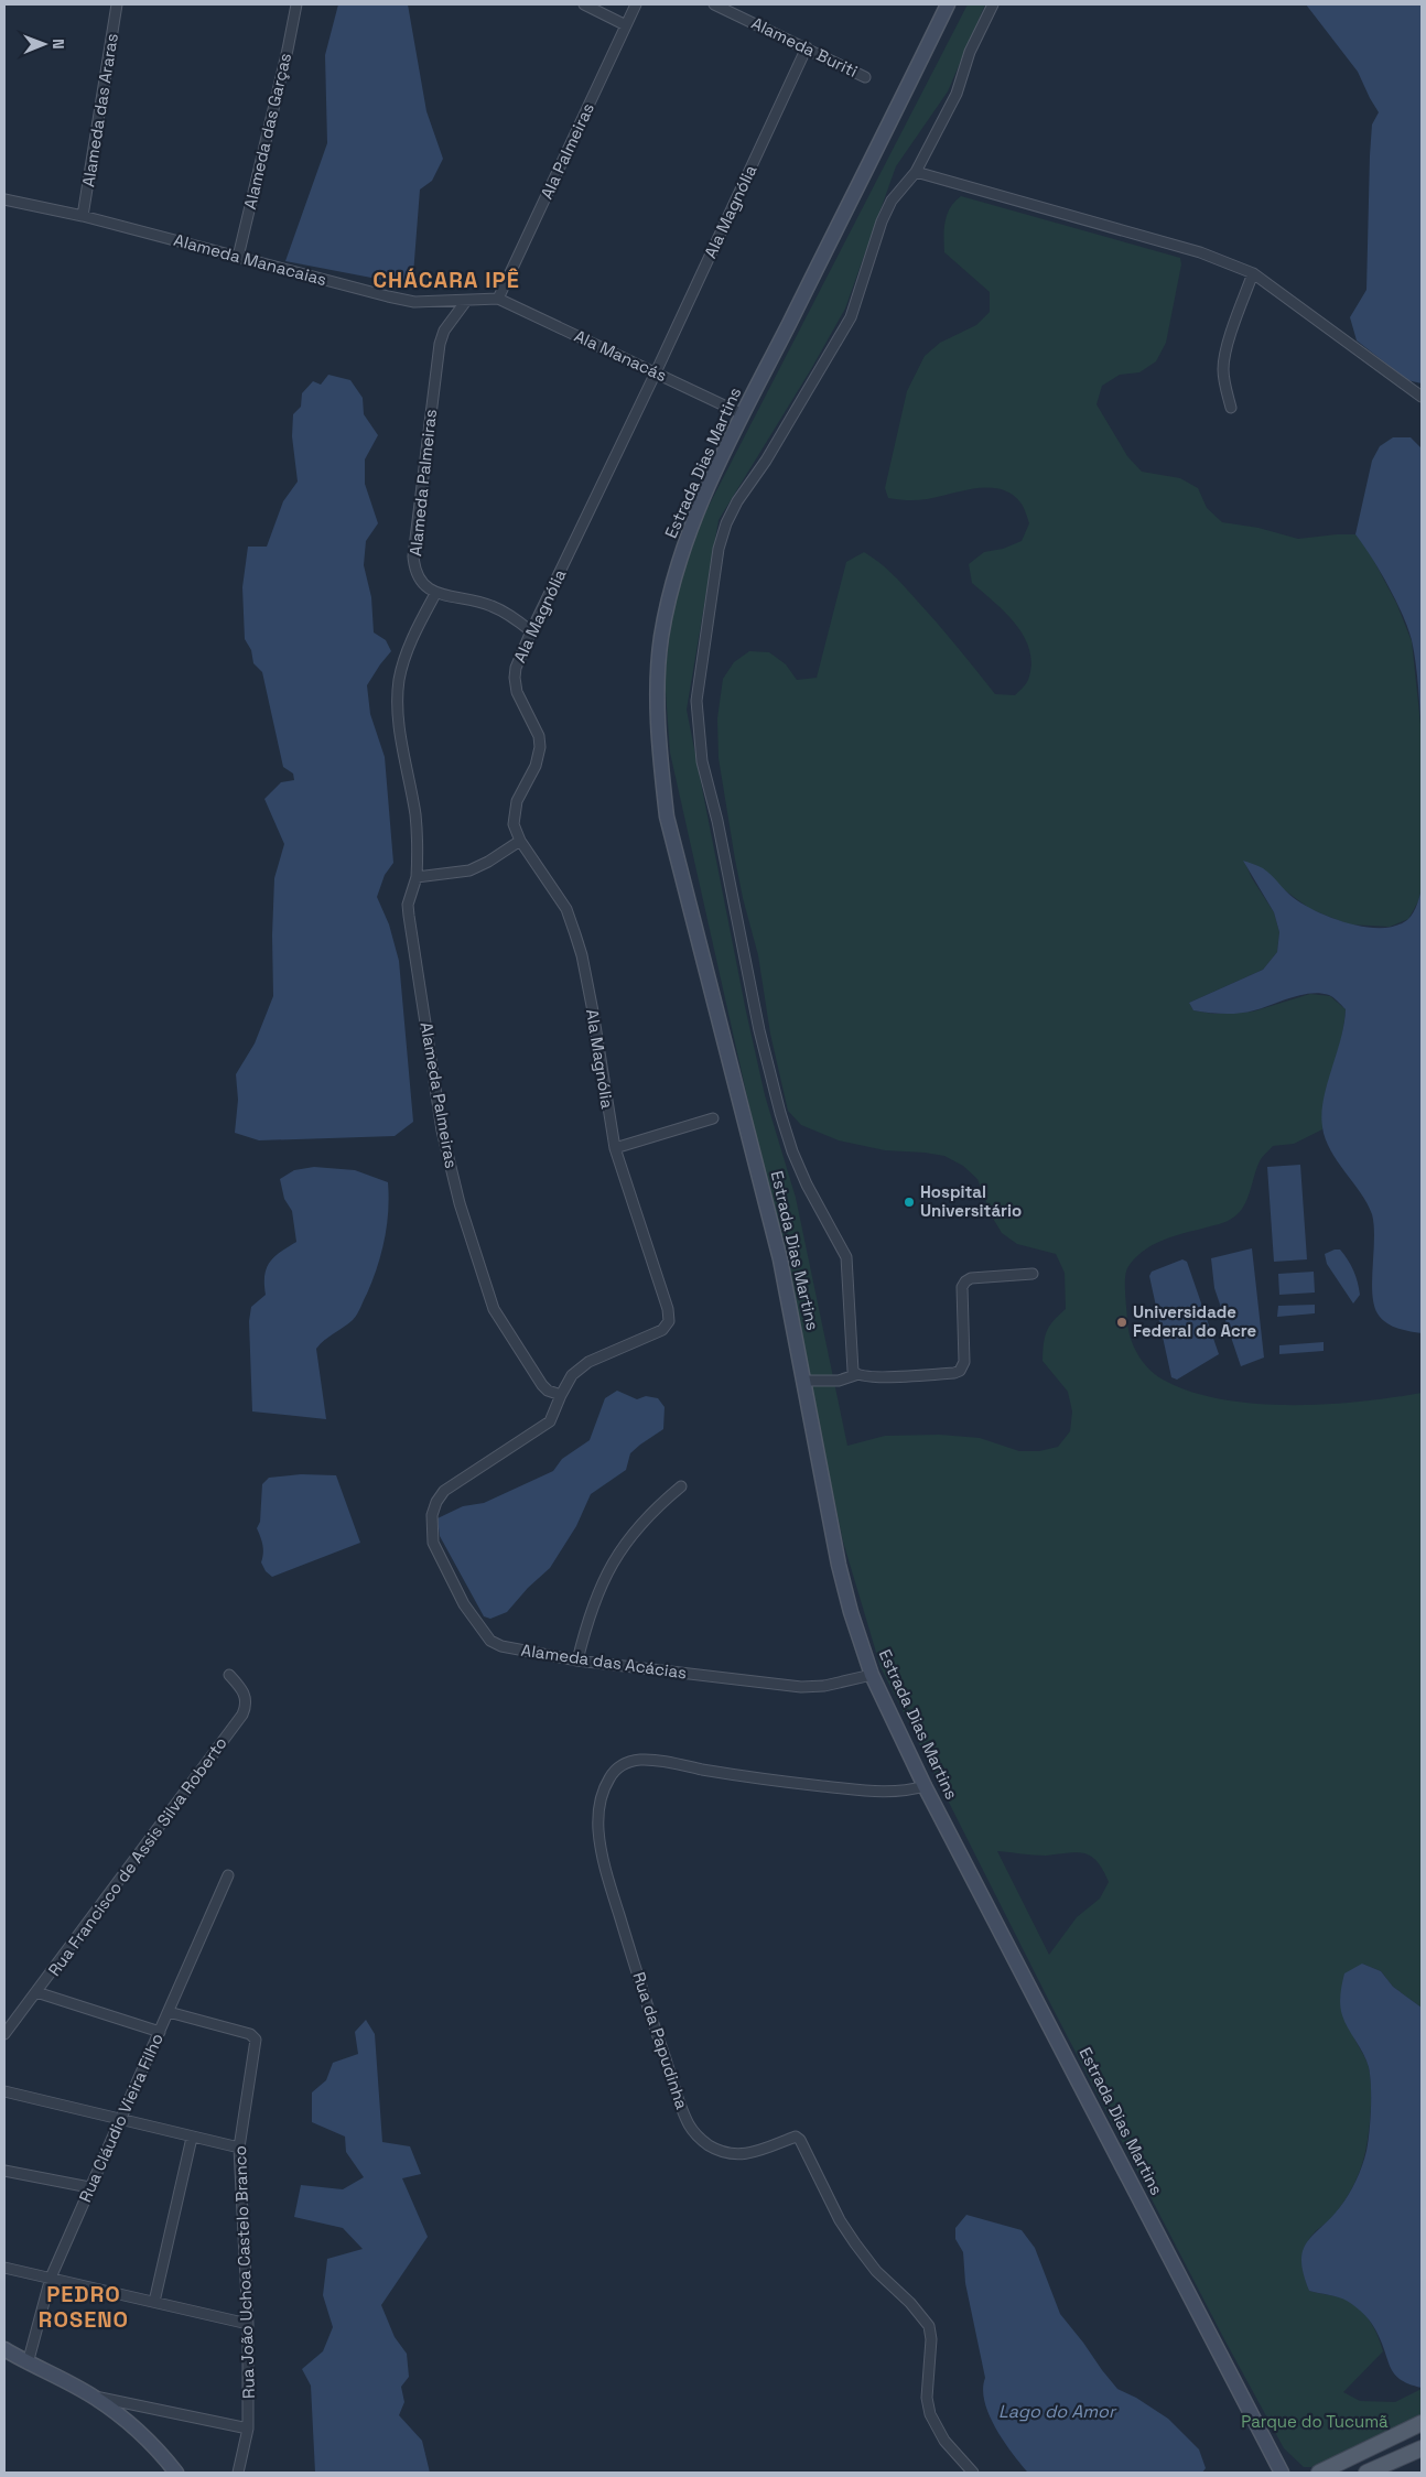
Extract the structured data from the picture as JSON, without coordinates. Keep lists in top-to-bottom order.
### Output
{
  "streets": {
    "street": [
      "Alameda Buriti",
      "Alameda das Araras",
      "Alameda das Garças",
      "Ala Palmeiras",
      "Ala Magnólia",
      "Alameda Manacaias",
      "Ala Manacás",
      "Estrada Dias Martins",
      "Alameda Palmeiras",
      "Alameda das Acácias",
      "Rua Francisco de Assis Silva Roberto",
      "Rua da Papudinha",
      "Rua Cláudio Vieira Filho",
      "Rua João Uchoa Castelo Branco"
    ]
  },
  "crossings": [
    ["Alameda Buriti", "Ala Magnólia"],
    ["Alameda das Araras", "Alameda Manacaias"],
    ["Alameda das Garças", "Alameda Manacaias"],
    ["Ala Palmeiras", "Alameda Manacaias"],
    ["Ala Palmeiras", "Ala Manacás"],
    ["Ala Magnólia", "Ala Manacás"],
    ["Ala Magnólia", "Alameda das Acácias"],
    ["Alameda Manacaias", "Ala Manacás"],
    ["Alameda Manacaias", "Alameda Palmeiras"],
    ["Ala Manacás", "Estrada Dias Martins"],
    ["Estrada Dias Martins", "Alameda das Acácias"],
    ["Estrada Dias Martins", "Rua da Papudinha"],
    ["Alameda Palmeiras", "Alameda das Acácias"],
    ["Rua Cláudio Vieira Filho", "Rua João Uchoa Castelo Branco"]
  ],
  "districts": ["CHÁCARA IPÊ", "PEDRO ROSENO"],
  "water": ["Lago do Amor"],
  "parks": ["Parque do Tucumã"],
  "places": ["Hospital Universitário", "Universidade Federal do Acre"],
  "north": "right"
}
